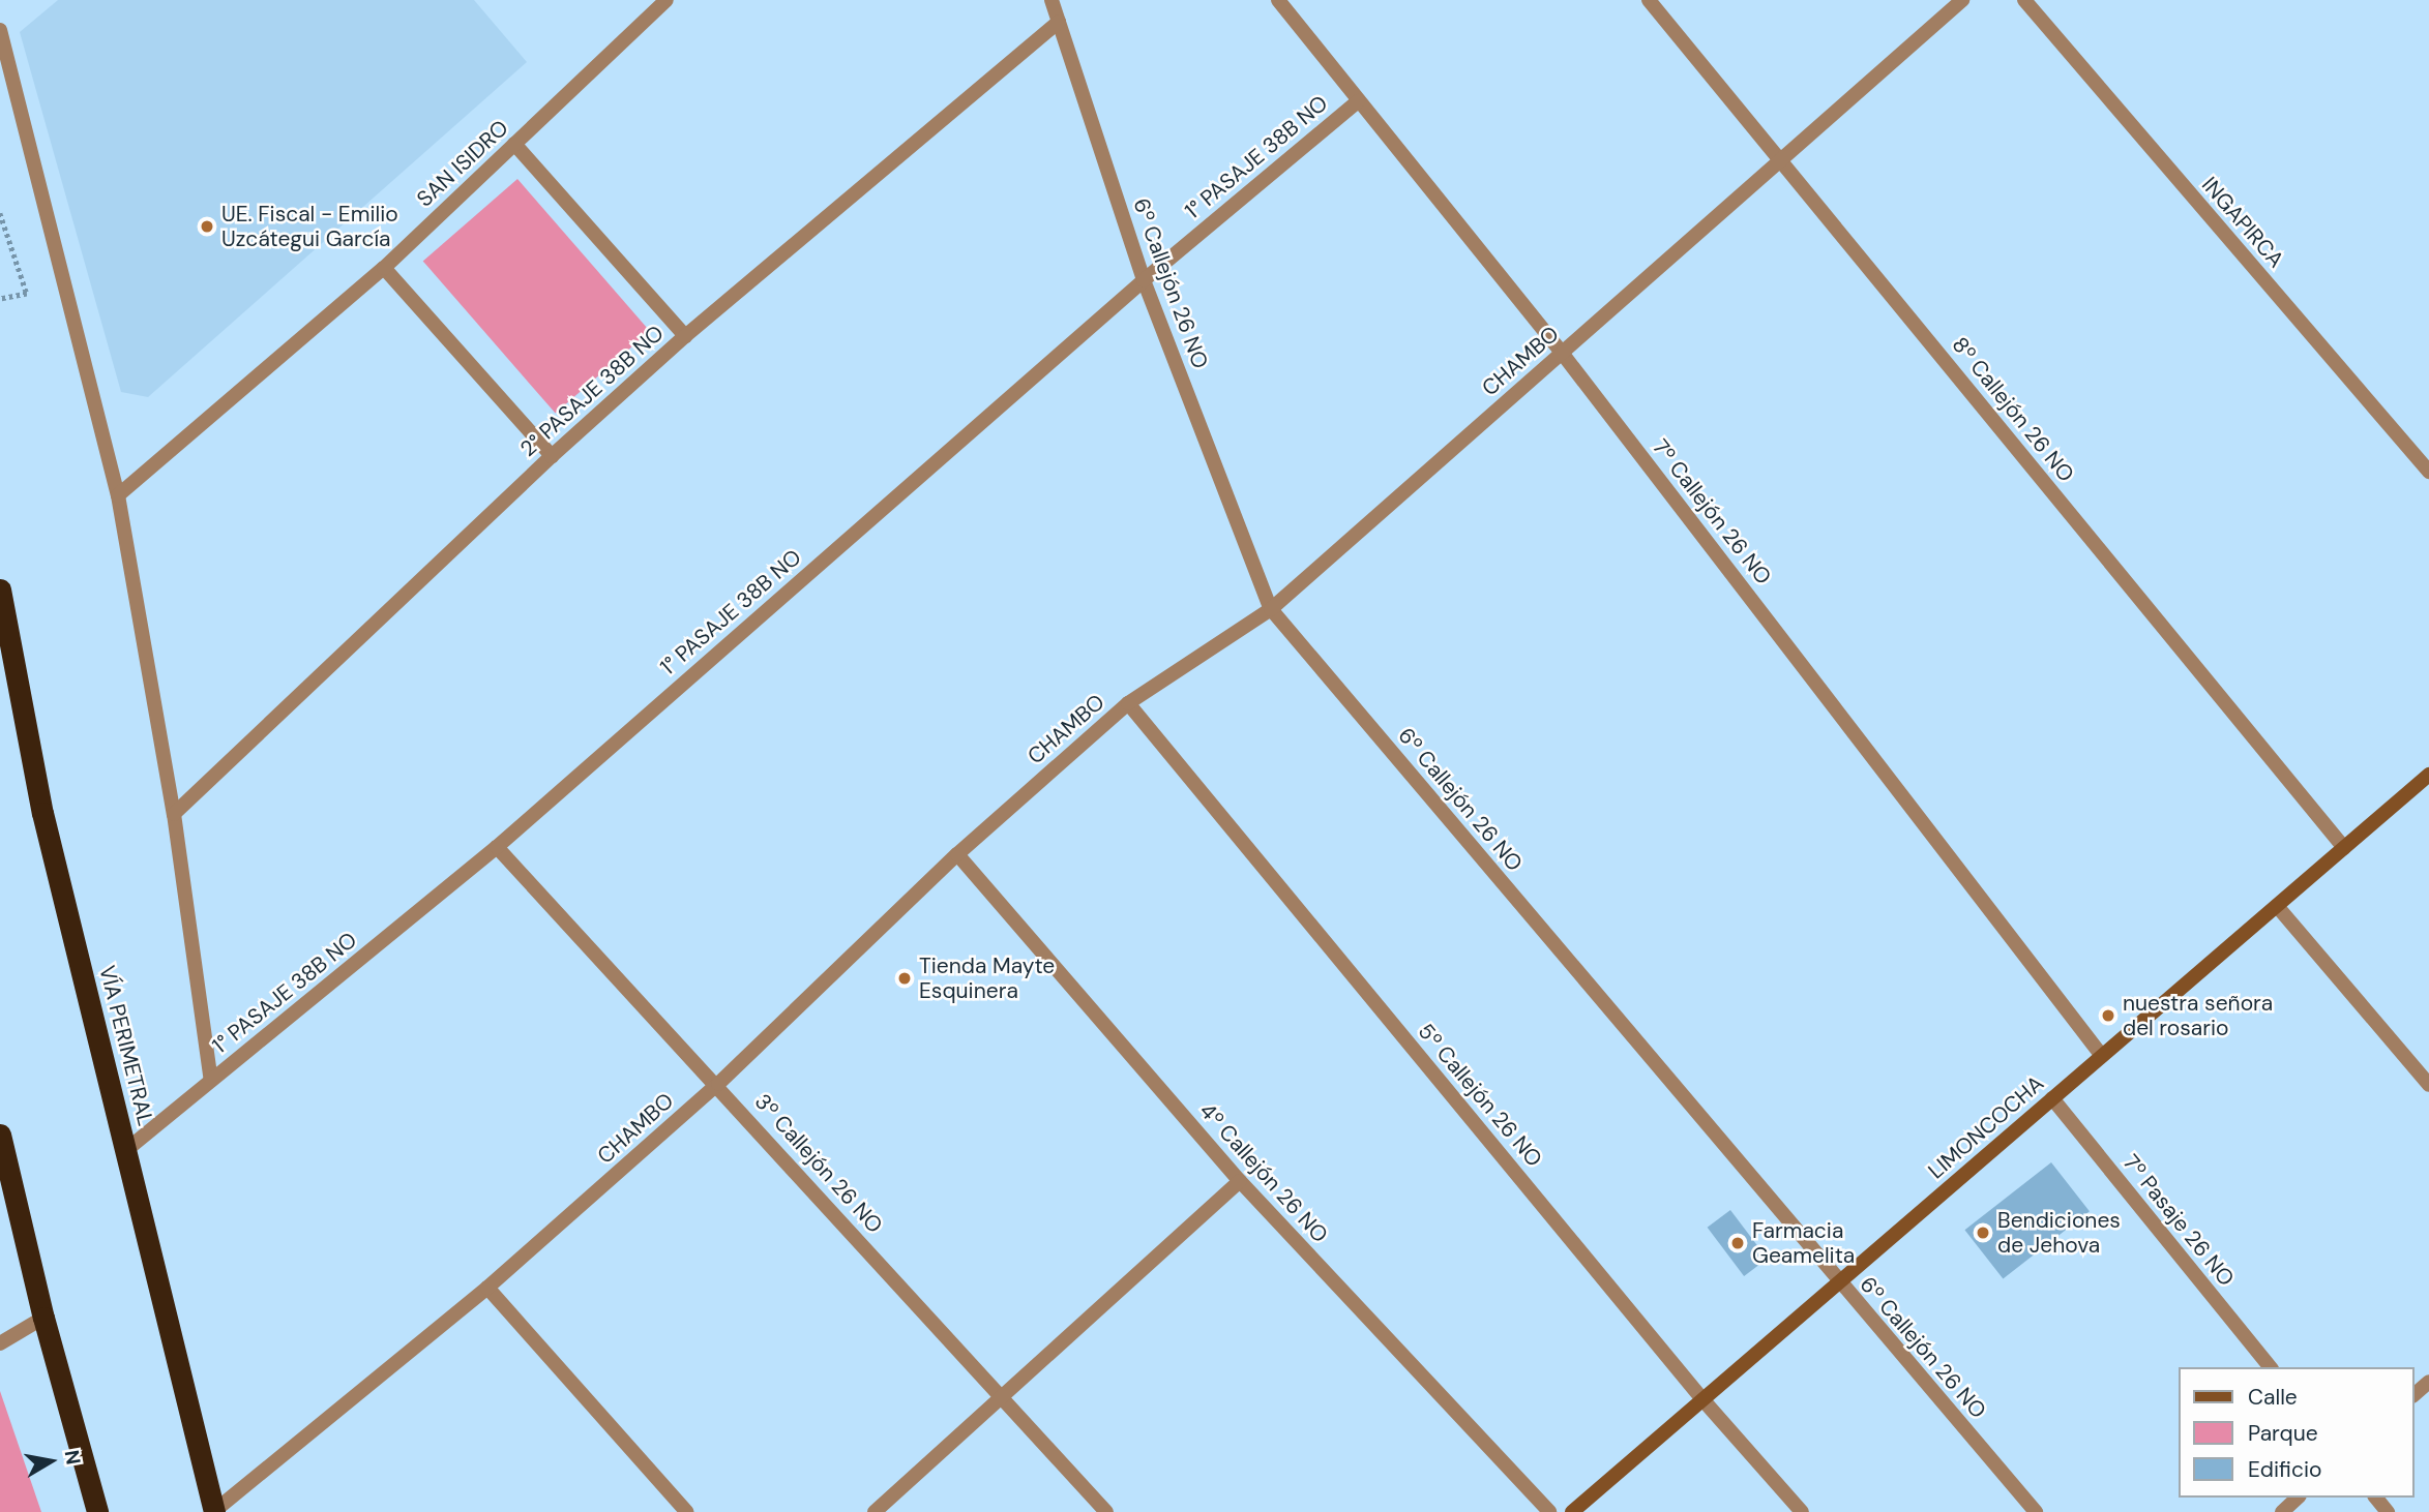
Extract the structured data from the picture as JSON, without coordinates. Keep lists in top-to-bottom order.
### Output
{
  "streets": {
    "highway": ["VÍA PERIMETRAL"],
    "street": [
      "1° PASAJE 38B NO",
      "SAN ISIDRO",
      "INGAPIRCA",
      "6º Callejón 26 NO",
      "CHAMBO",
      "2° PASAJE 38B NO",
      "8º Callejón 26 NO",
      "7º Callejón 26 NO",
      "5º Callejón 26 NO",
      "LIMONCOCHA",
      "3º Callejón 26 NO",
      "4º Callejón 26 NO",
      "7º Pasaje 26 NO"
    ]
  },
  "crossings": [
    ["1° PASAJE 38B NO", "6º Callejón 26 NO"],
    ["1° PASAJE 38B NO", "7º Callejón 26 NO"],
    ["1° PASAJE 38B NO", "VÍA PERIMETRAL"],
    ["1° PASAJE 38B NO", "3º Callejón 26 NO"],
    ["6º Callejón 26 NO", "CHAMBO"],
    ["6º Callejón 26 NO", "2° PASAJE 38B NO"],
    ["6º Callejón 26 NO", "LIMONCOCHA"],
    ["CHAMBO", "8º Callejón 26 NO"],
    ["CHAMBO", "7º Callejón 26 NO"],
    ["CHAMBO", "VÍA PERIMETRAL"],
    ["CHAMBO", "5º Callejón 26 NO"],
    ["CHAMBO", "3º Callejón 26 NO"],
    ["CHAMBO", "4º Callejón 26 NO"],
    ["8º Callejón 26 NO", "LIMONCOCHA"],
    ["7º Callejón 26 NO", "LIMONCOCHA"],
    ["5º Callejón 26 NO", "LIMONCOCHA"],
    ["LIMONCOCHA", "7º Pasaje 26 NO"]
  ],
  "places": [
    "UE. Fiscal - Emilio Uzcátegui García",
    "Tienda Mayte Esquinera",
    "nuestra señora del rosario",
    "Bendiciones de Jehova",
    "Farmacia Geamelita"
  ],
  "legend": ["Calle", "Parque", "Edificio"],
  "north": "right"
}
